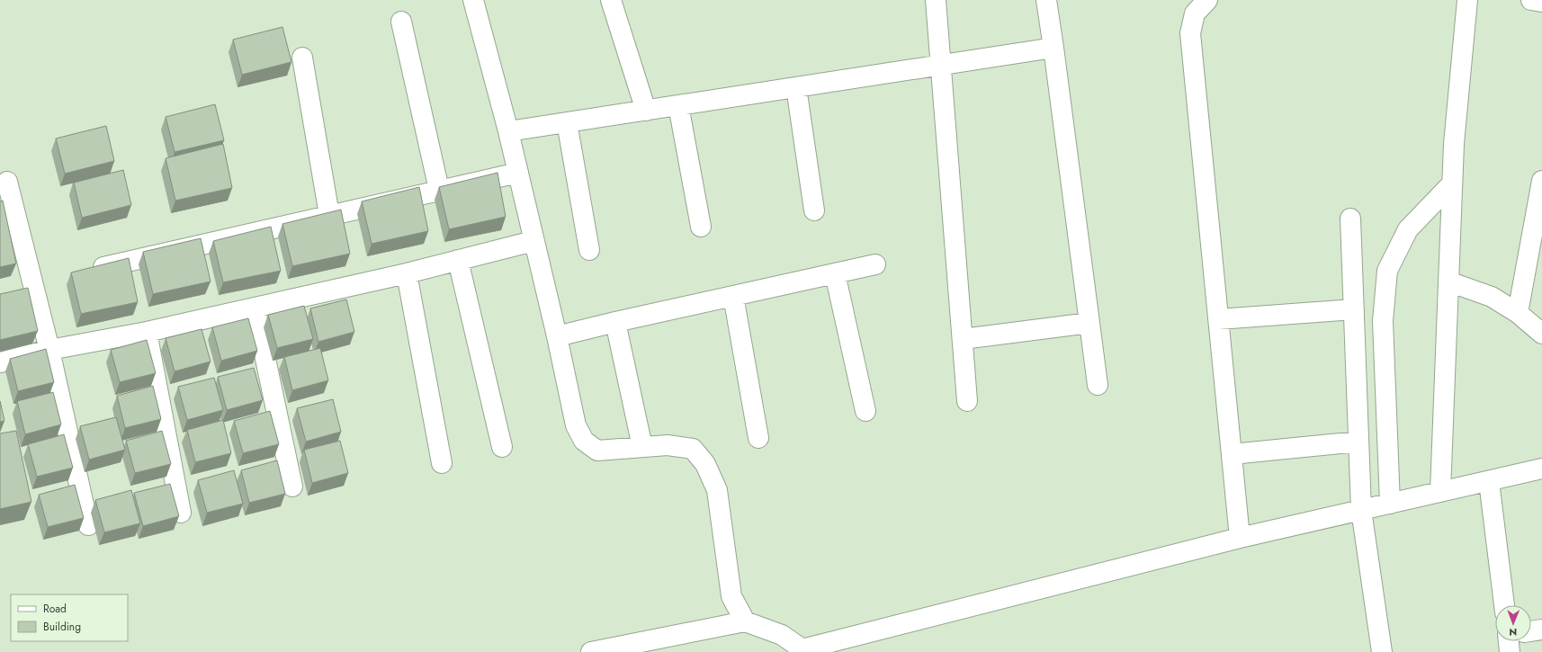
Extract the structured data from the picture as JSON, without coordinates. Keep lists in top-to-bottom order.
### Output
{
  "legend": ["Road", "Building"],
  "north": "bottom"
}
